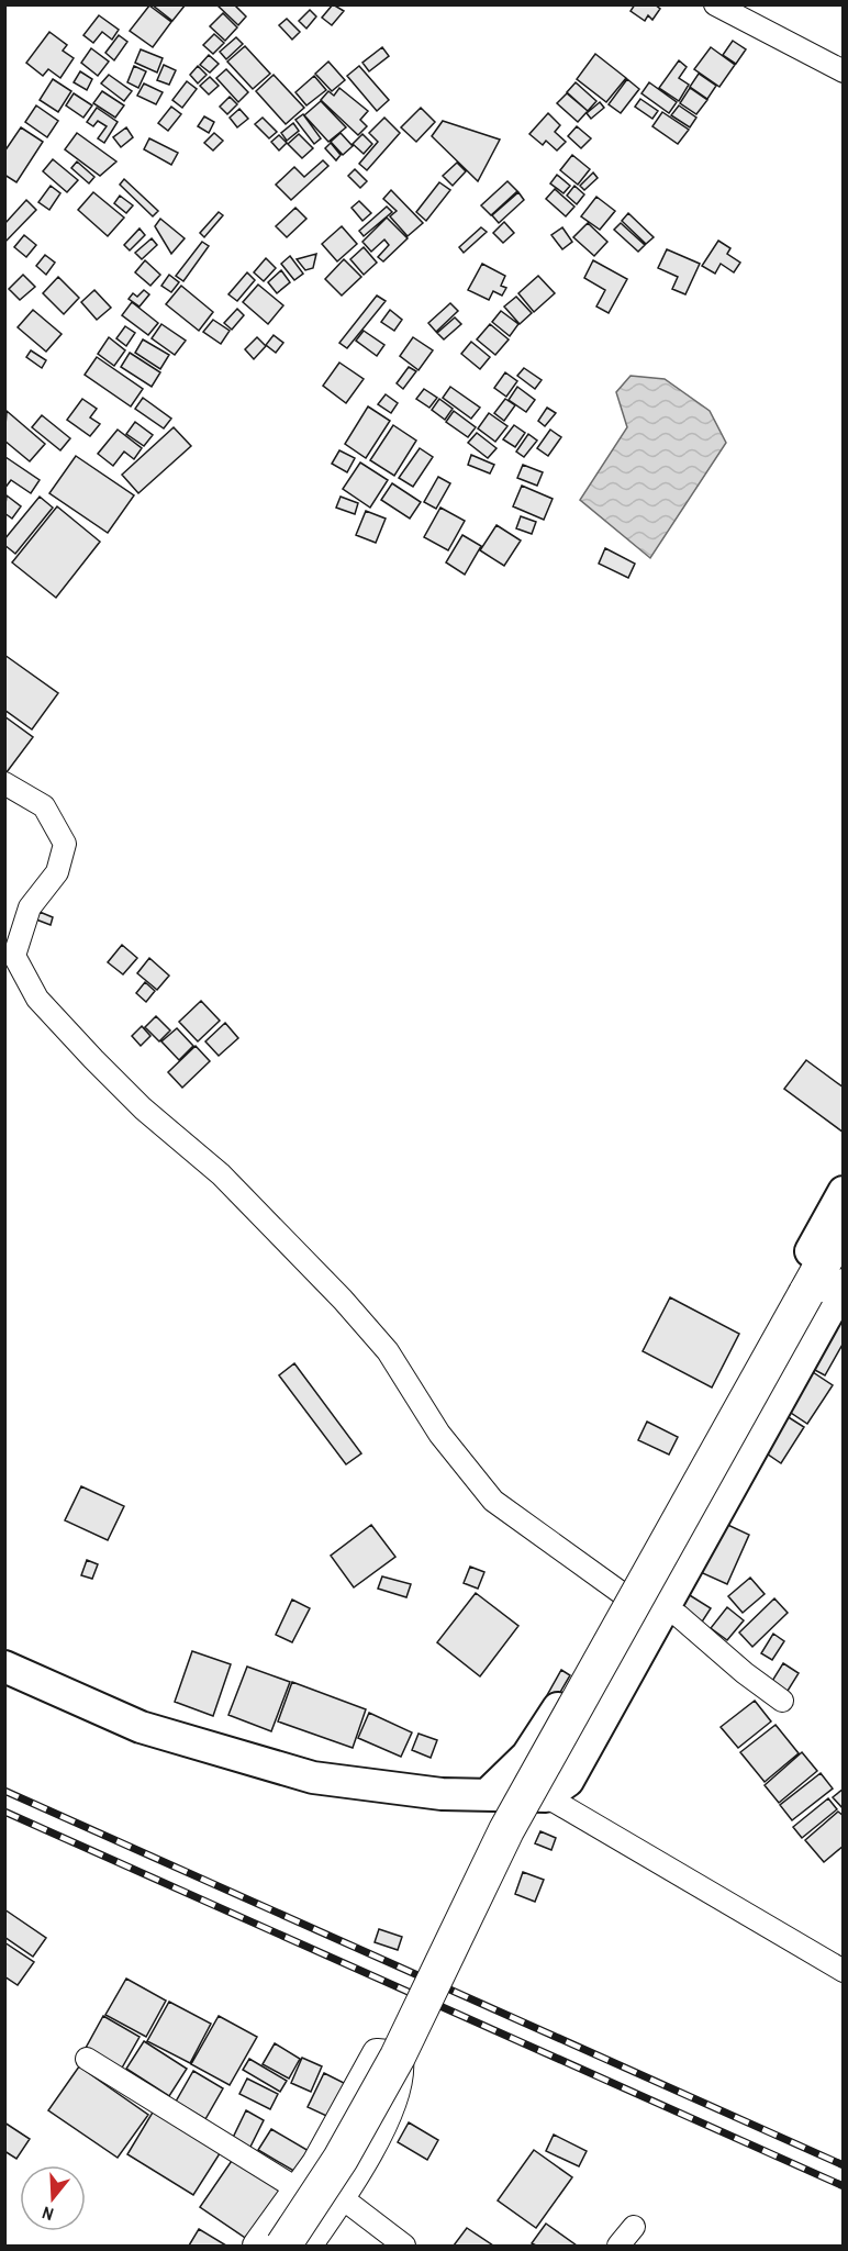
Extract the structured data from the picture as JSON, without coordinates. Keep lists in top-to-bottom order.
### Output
{
  "north": "bottom"
}
